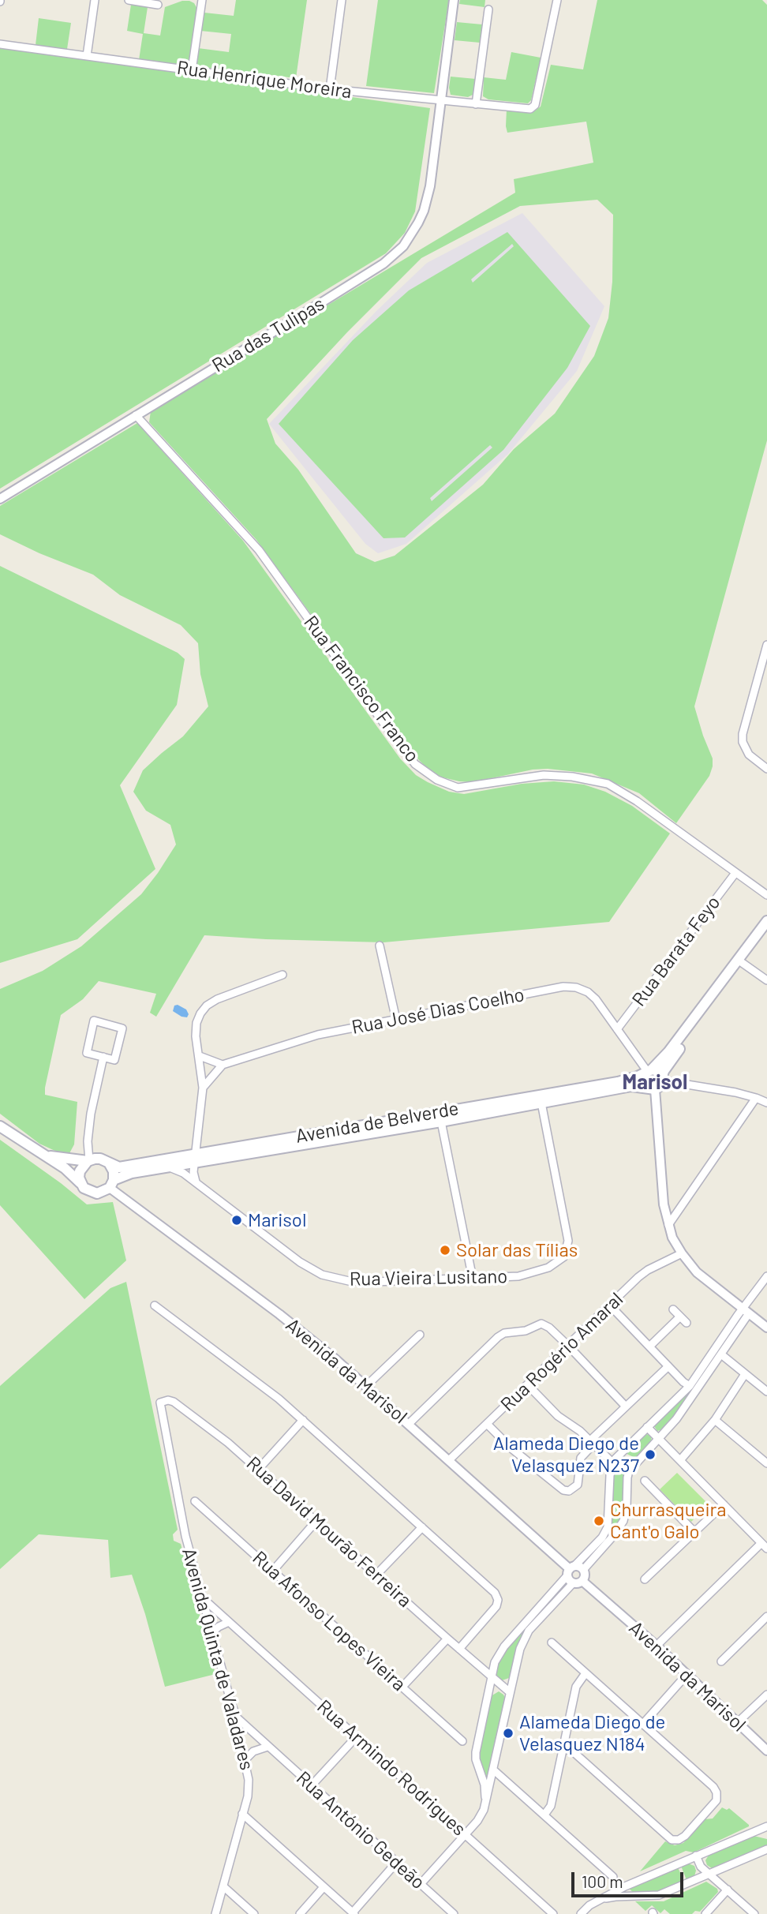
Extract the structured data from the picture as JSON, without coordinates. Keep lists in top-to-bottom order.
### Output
{
  "streets": {
    "main road": ["Avenida de Belverde"],
    "street": [
      "Rua Henrique Moreira",
      "Rua das Tulipas",
      "Rua Francisco Franco",
      "Rua Barata Feyo",
      "Rua José Dias Coelho",
      "Rua Vieira Lusitano",
      "Rua Rogério Amaral",
      "Avenida da Marisol",
      "Rua David Mourão Ferreira",
      "Rua Afonso Lopes Vieira",
      "Avenida Quinta de Valadares",
      "Rua Armindo Rodrigues",
      "Rua António Gedeão"
    ]
  },
  "crossings": [
    ["Rua Henrique Moreira", "Rua das Tulipas"],
    ["Rua das Tulipas", "Rua Francisco Franco"],
    ["Rua Francisco Franco", "Rua Barata Feyo"],
    ["Rua Barata Feyo", "Rua José Dias Coelho"],
    ["Rua José Dias Coelho", "Avenida de Belverde"],
    ["Avenida de Belverde", "Rua Vieira Lusitano"],
    ["Avenida de Belverde", "Avenida da Marisol"],
    ["Rua Rogério Amaral", "Avenida da Marisol"],
    ["Rua David Mourão Ferreira", "Avenida Quinta de Valadares"],
    ["Avenida Quinta de Valadares", "Rua Armindo Rodrigues"],
    ["Avenida Quinta de Valadares", "Rua António Gedeão"]
  ],
  "districts": ["Marisol"],
  "places": [
    "Marisol",
    "Solar das Tílias",
    "Alameda Diego de Velasquez N237",
    "Churrasqueira Cant'o Galo",
    "Alameda Diego de Velasquez N184"
  ],
  "scale_bar": "100 m"
}
